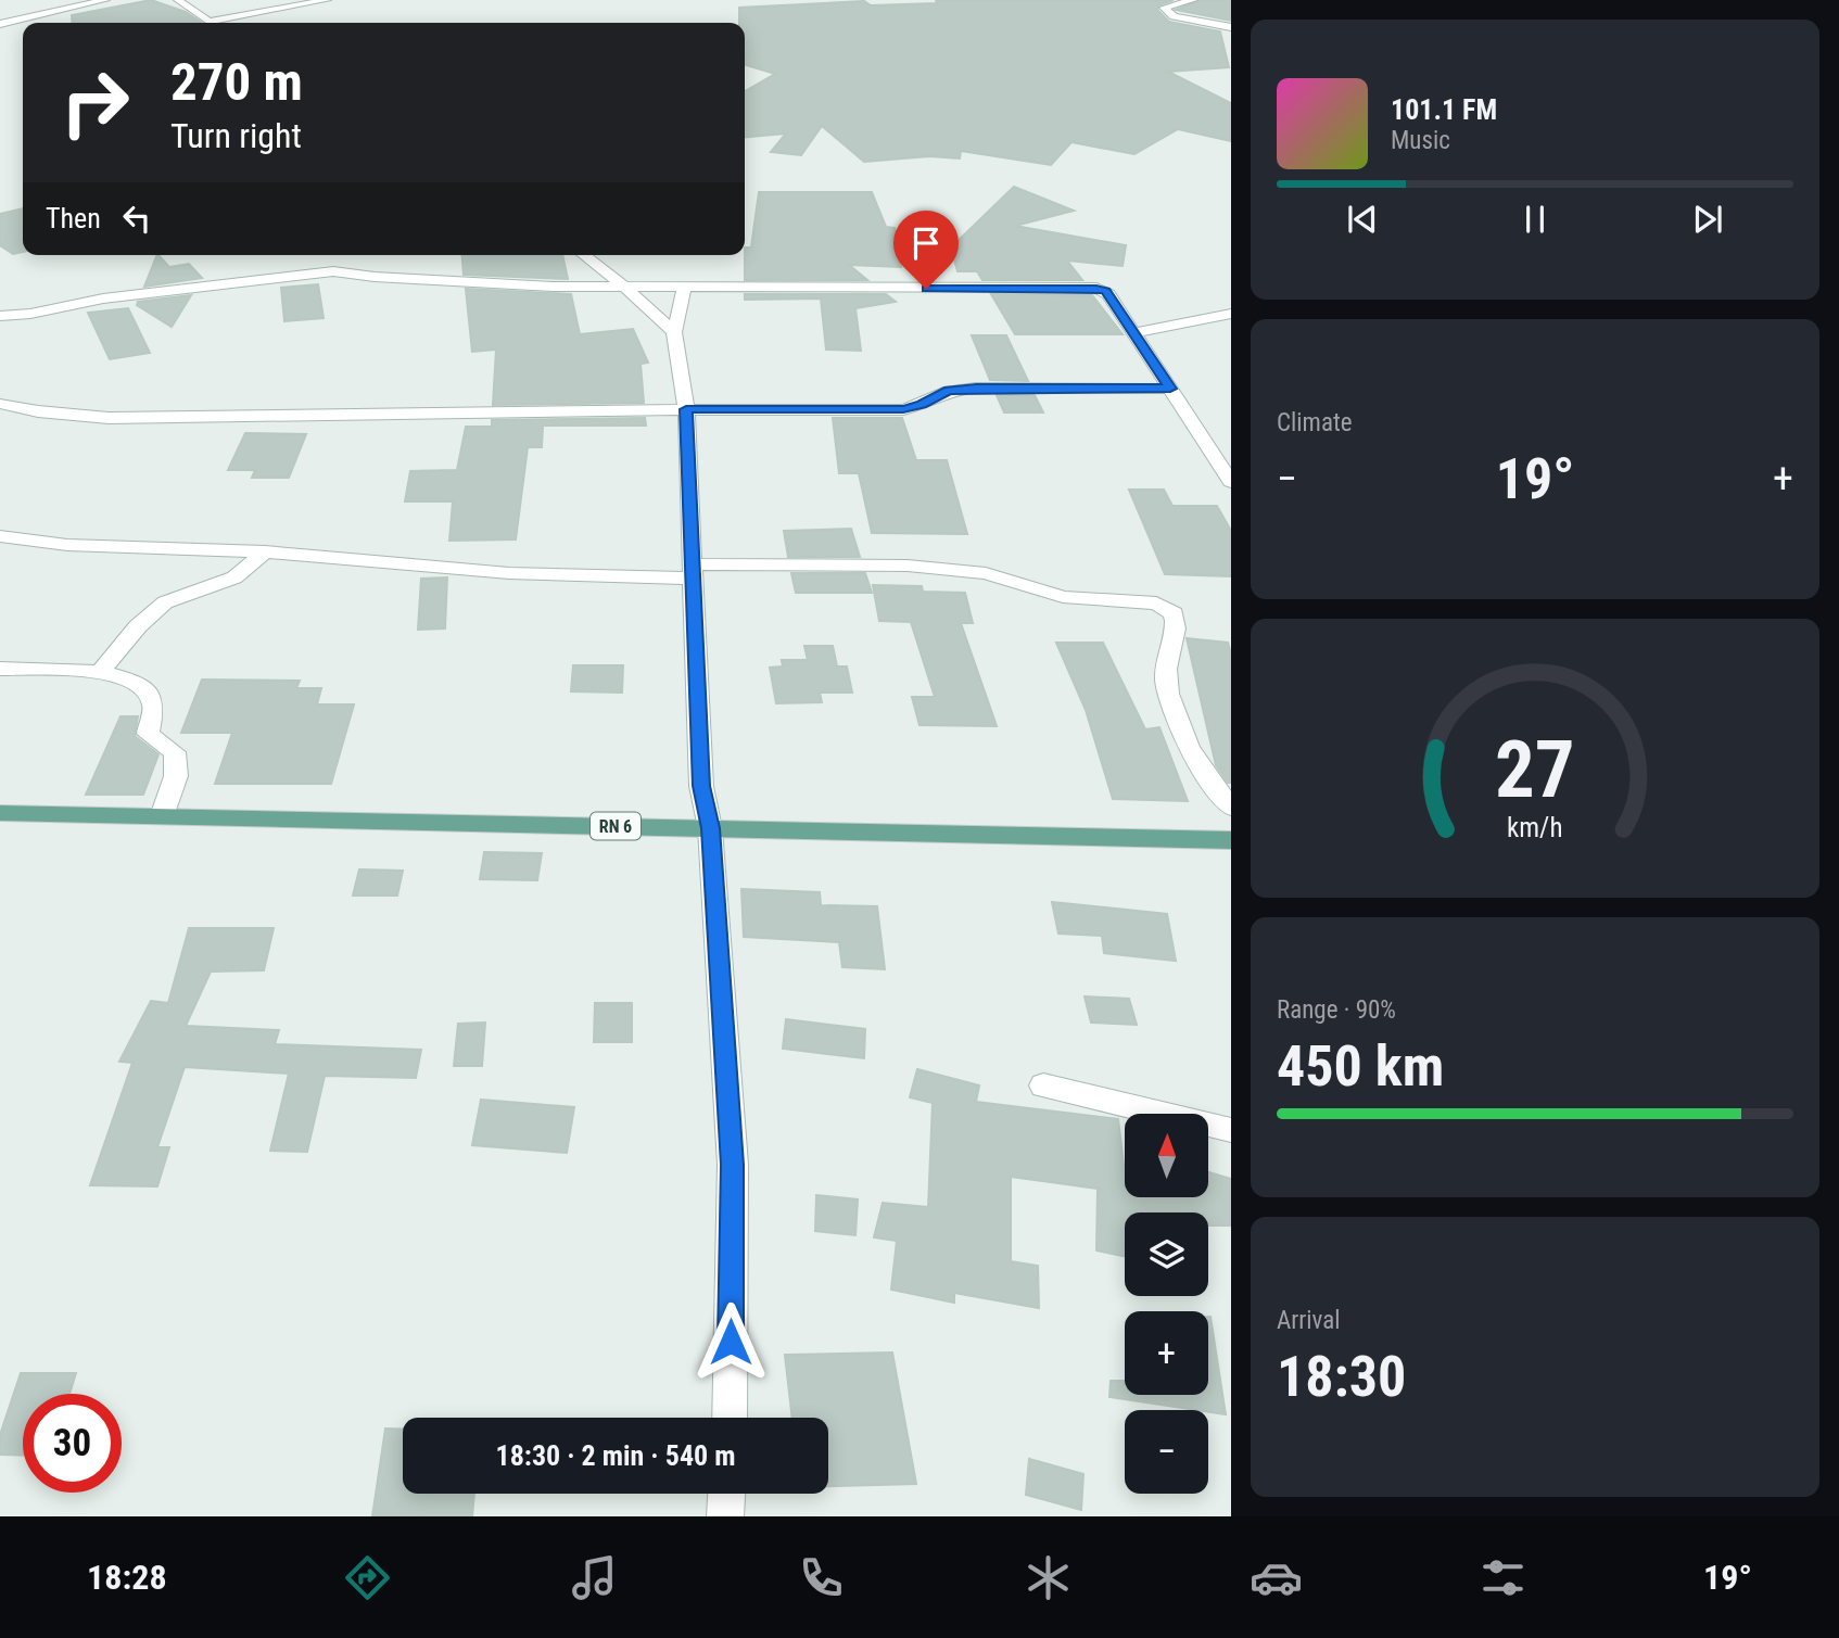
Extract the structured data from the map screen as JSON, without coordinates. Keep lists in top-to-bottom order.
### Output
{
  "streets": {
    "main road": ["RN 6"]
  },
  "north": "top",
  "page": {
    "turn": ["270 m", "Turn right"],
    "song": ["101.1 FM", "Music"],
    "then": "Then",
    "tile": [
      "Climate",
      ["Range · 90%", "450 km"],
      ["Arrival", "18:30"]
    ],
    "heat": ["−", "19°", "+"],
    "map_buttons": ["+", "−"],
    "limit": "30",
    "trip": "18:30 · 2 min · 540 m",
    "tabs": ["18:28", "19°"],
    "gauge": ["27", "km/h"]
  }
}
